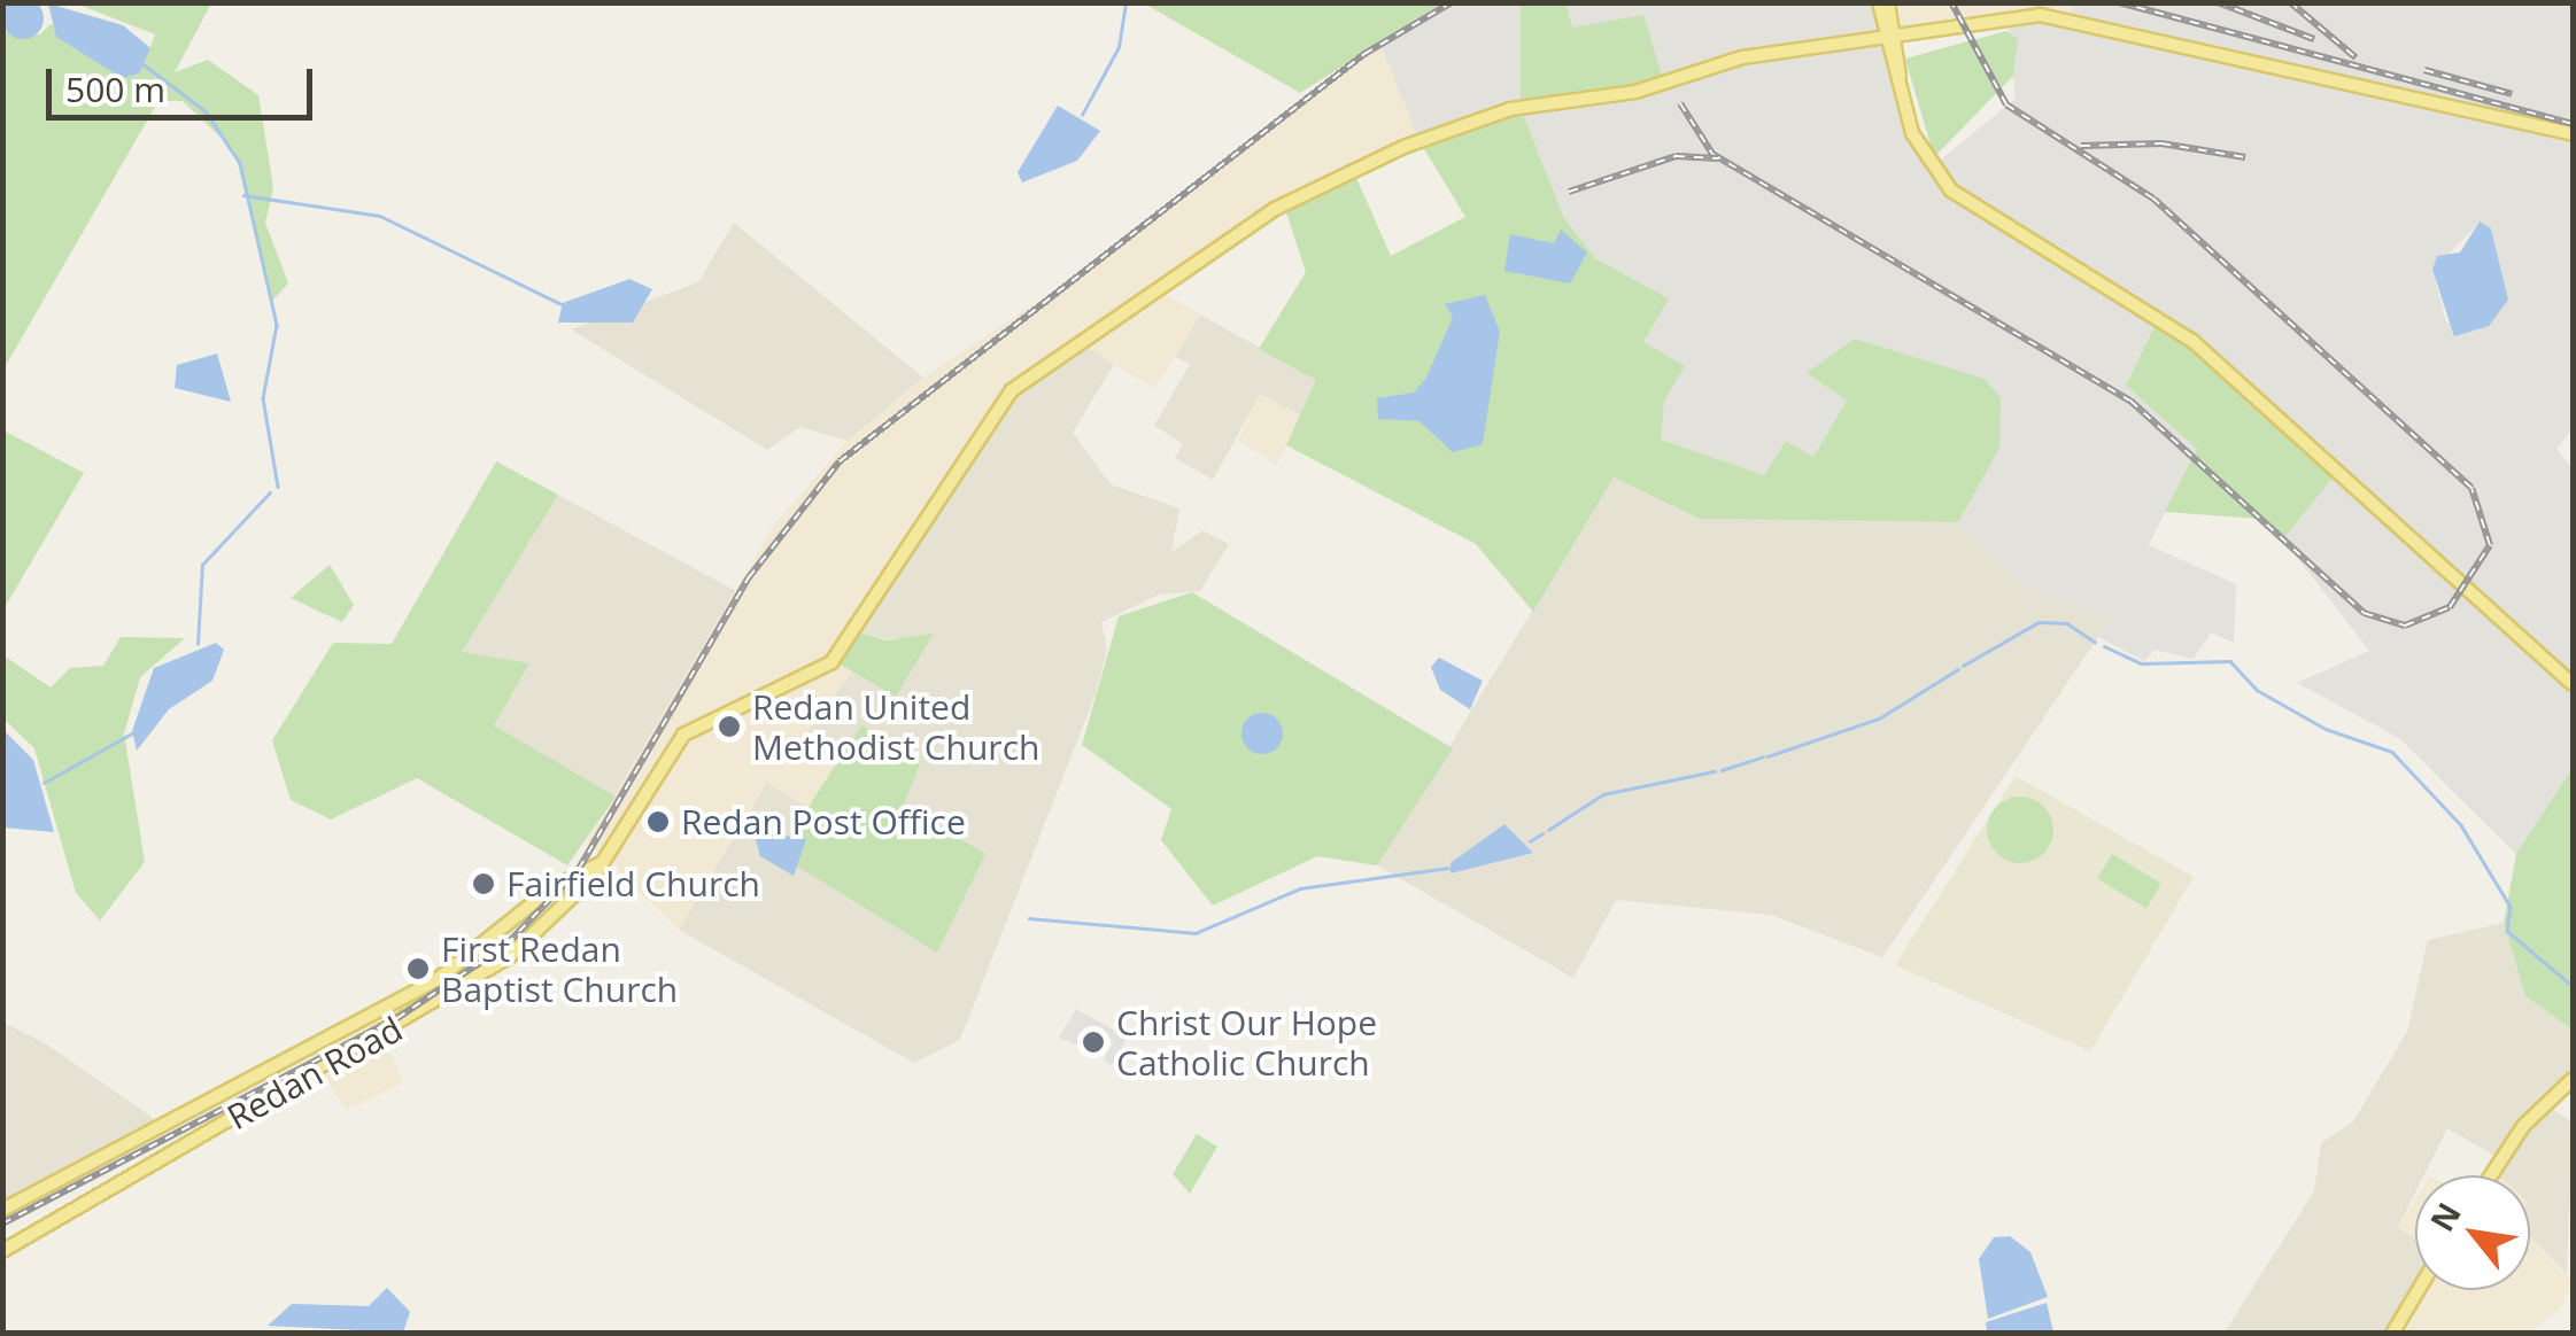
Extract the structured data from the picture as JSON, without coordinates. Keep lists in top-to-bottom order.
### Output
{
  "streets": {
    "main road": ["Redan Road"]
  },
  "places": [
    "Redan United Methodist Church",
    "Redan Post Office",
    "Fairfield Church",
    "First Redan Baptist Church",
    "Christ Our Hope Catholic Church"
  ],
  "scale_bar": "500 m",
  "north": "top left"
}
